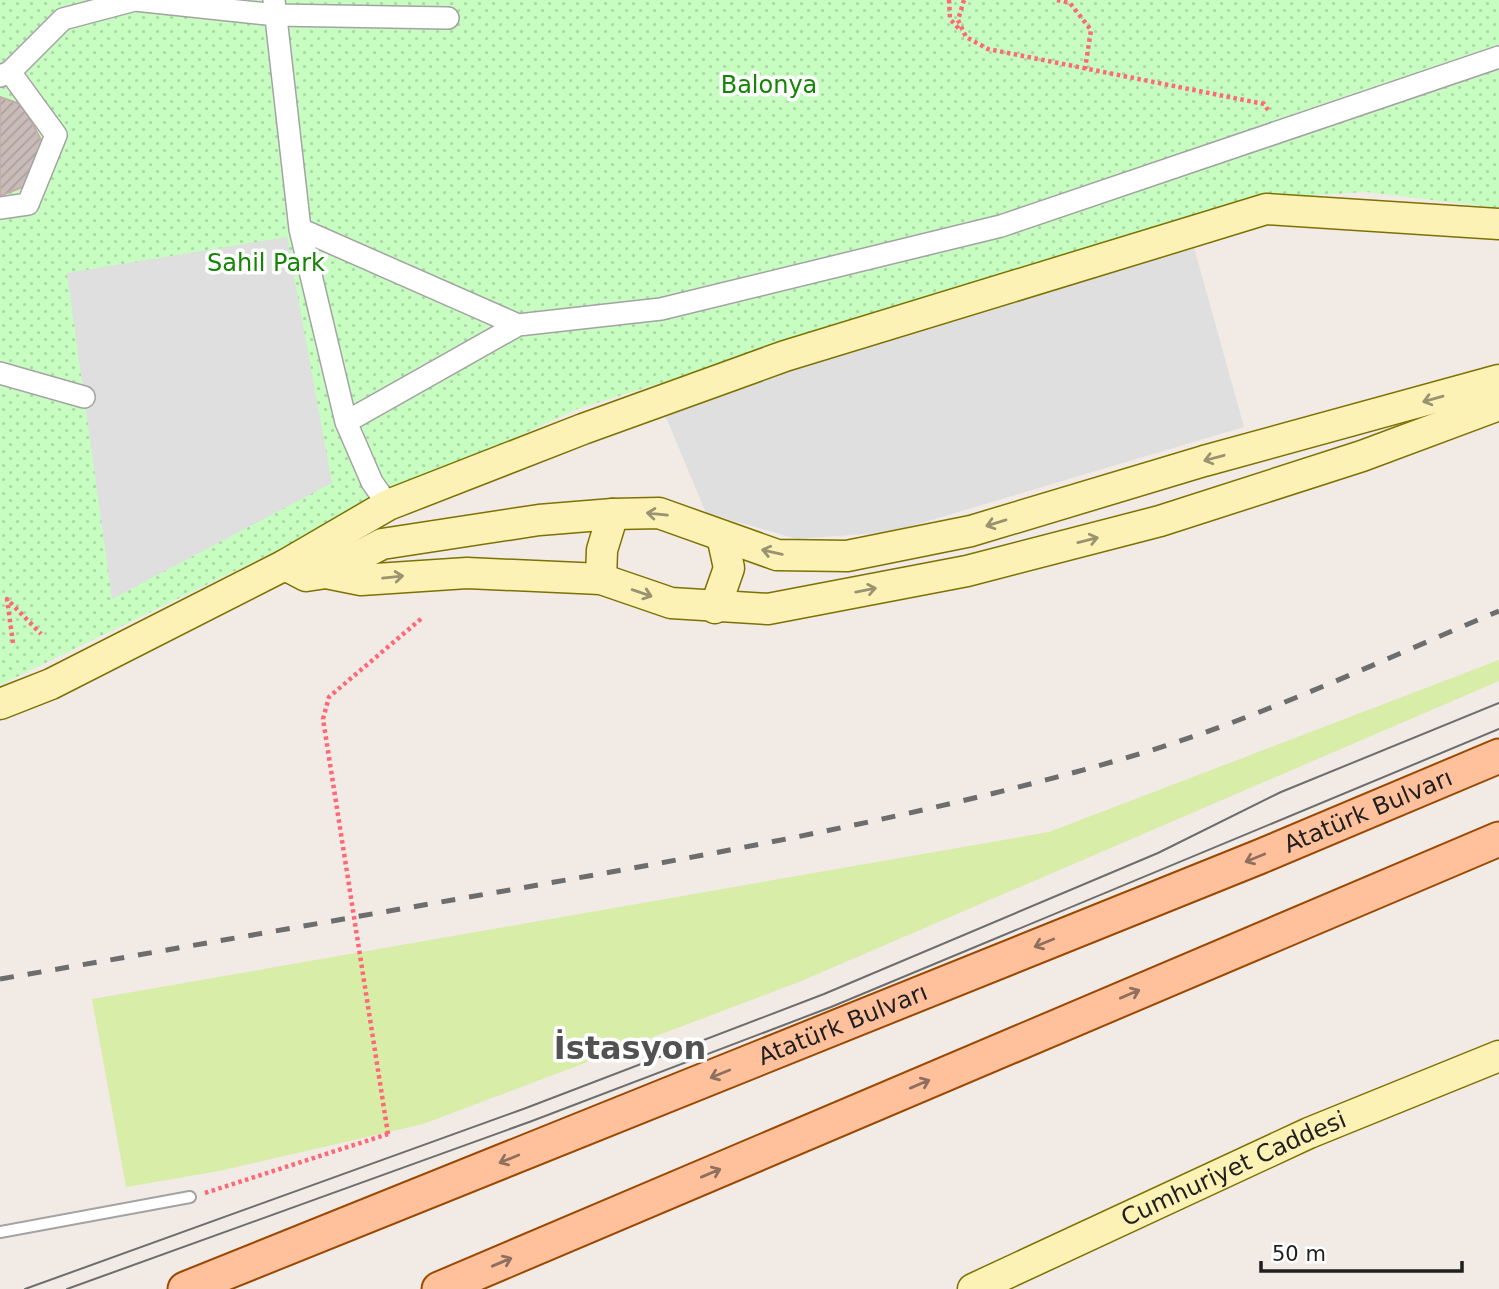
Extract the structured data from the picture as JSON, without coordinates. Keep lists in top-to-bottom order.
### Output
{
  "streets": {
    "main road": ["Atatürk Bulvarı"],
    "street": ["Cumhuriyet Caddesi"]
  },
  "districts": ["İstasyon"],
  "parks": ["Balonya", "Sahil Park"],
  "scale_bar": "50 m"
}
